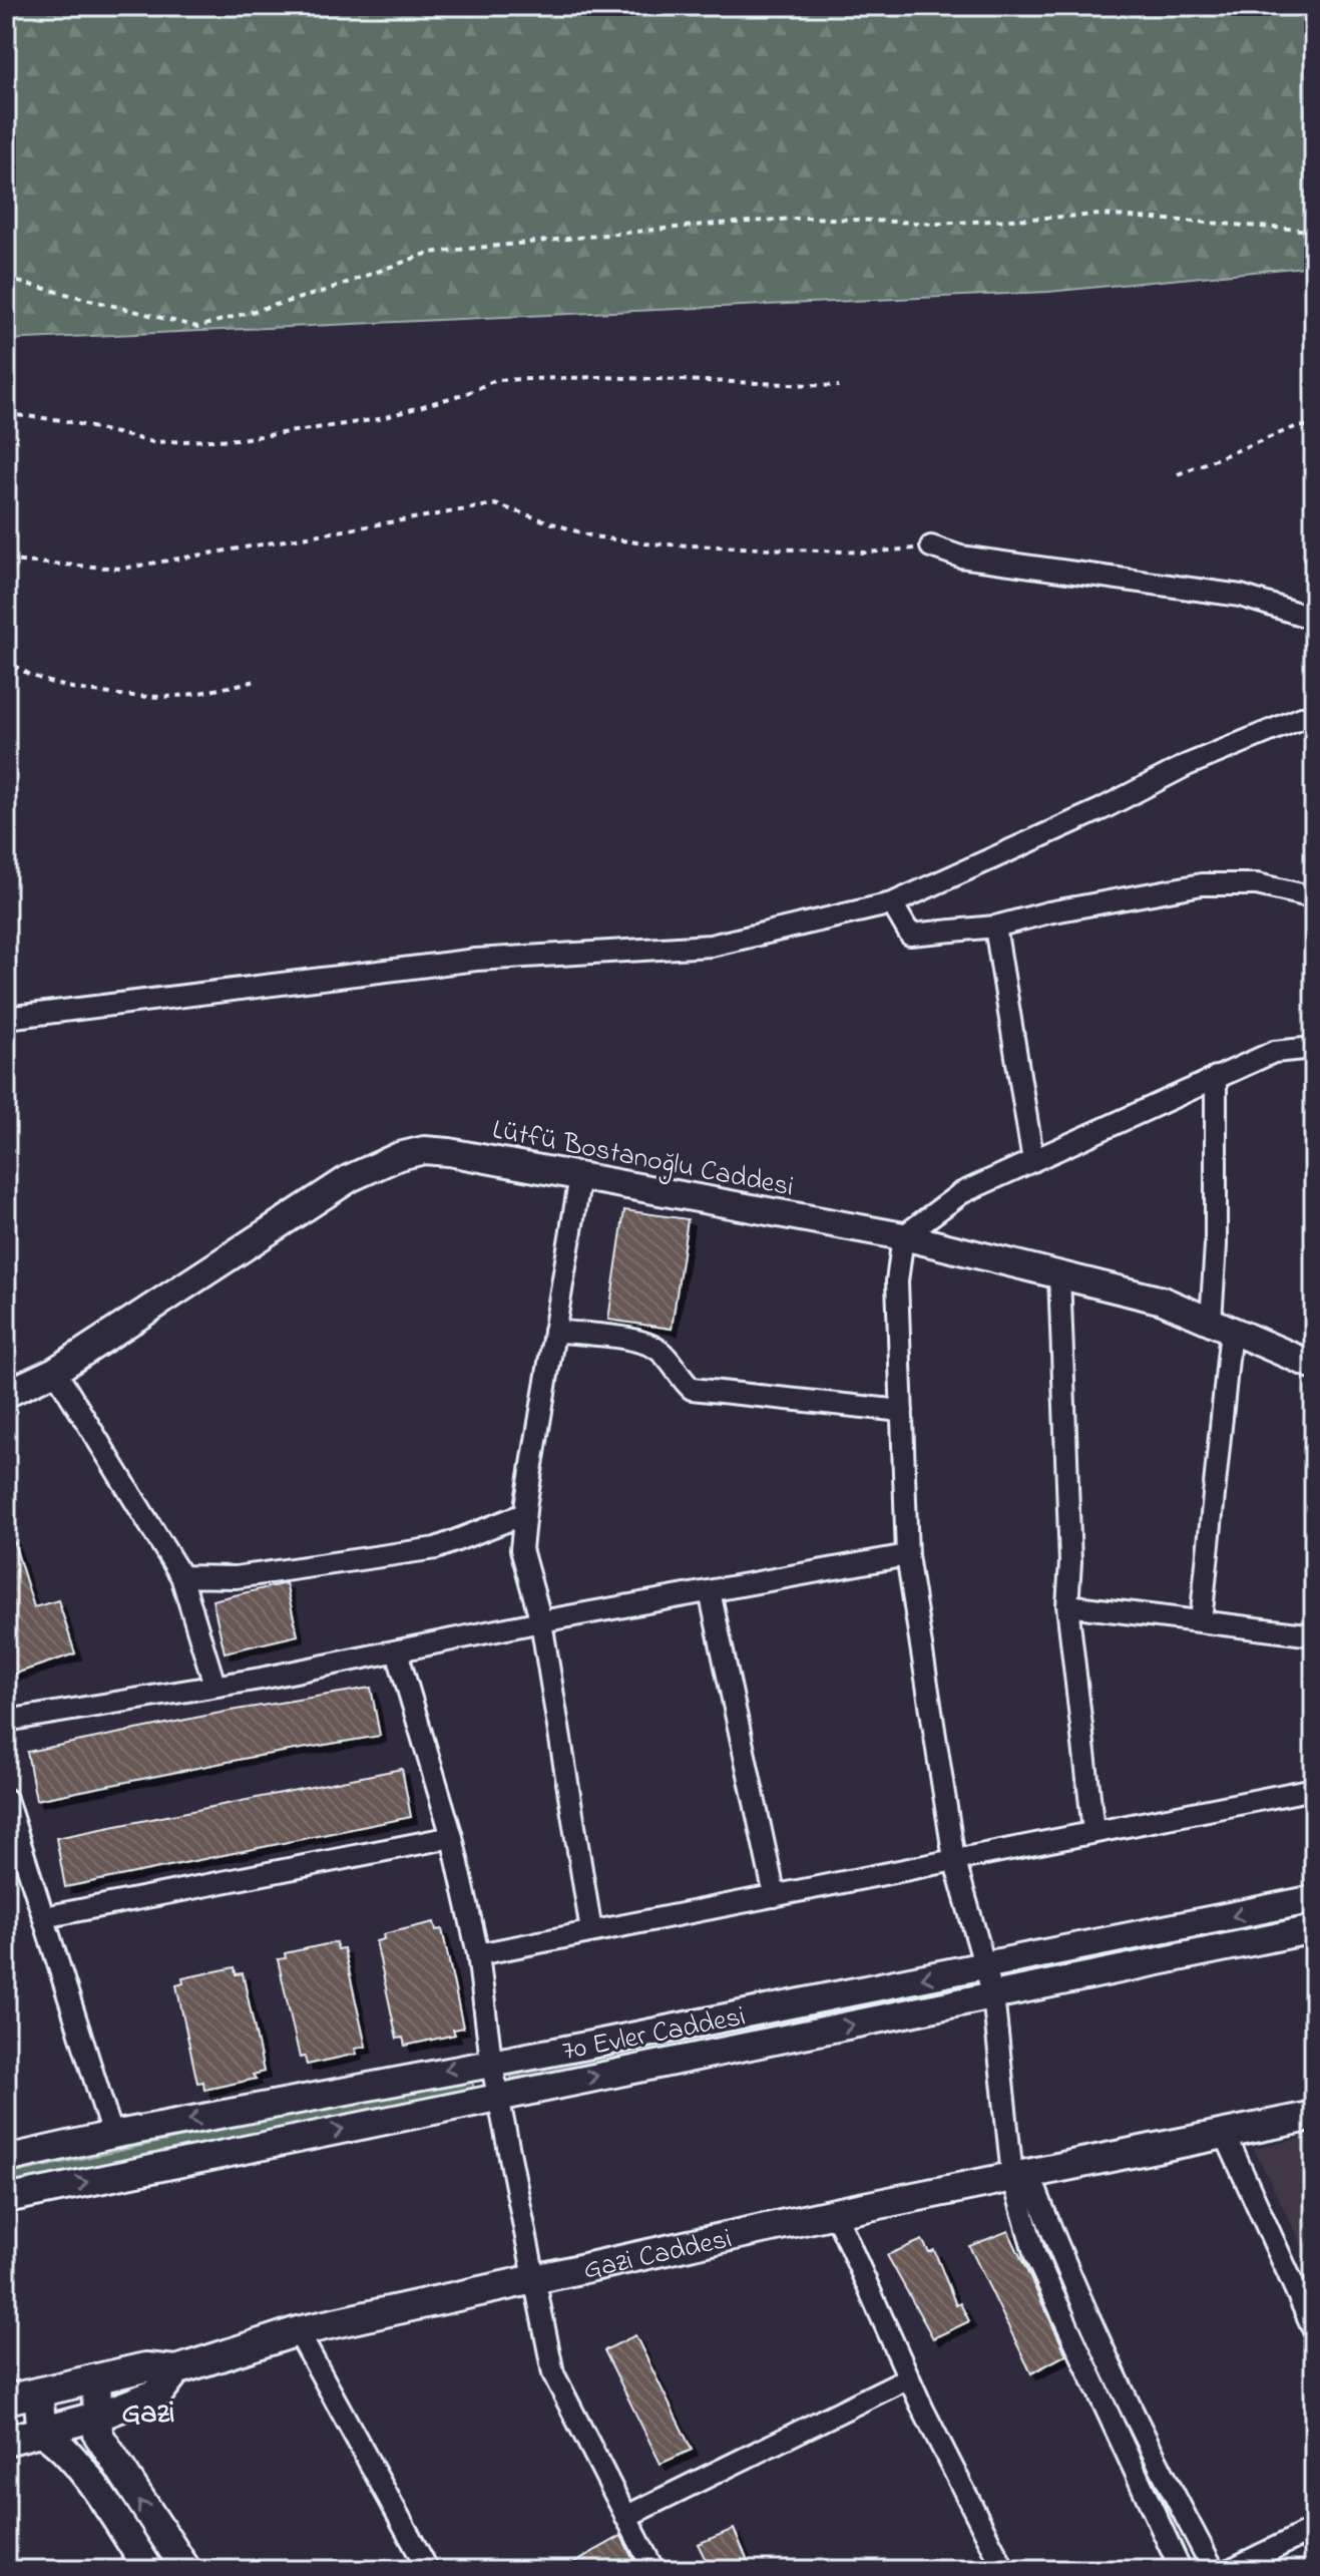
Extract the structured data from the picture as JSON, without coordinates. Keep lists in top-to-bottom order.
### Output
{
  "streets": {
    "main road": ["Gazi Caddesi"],
    "street": ["Lütfü Bostanoğlu Caddesi", "70 Evler Caddesi"]
  },
  "districts": ["Gazi"]
}
